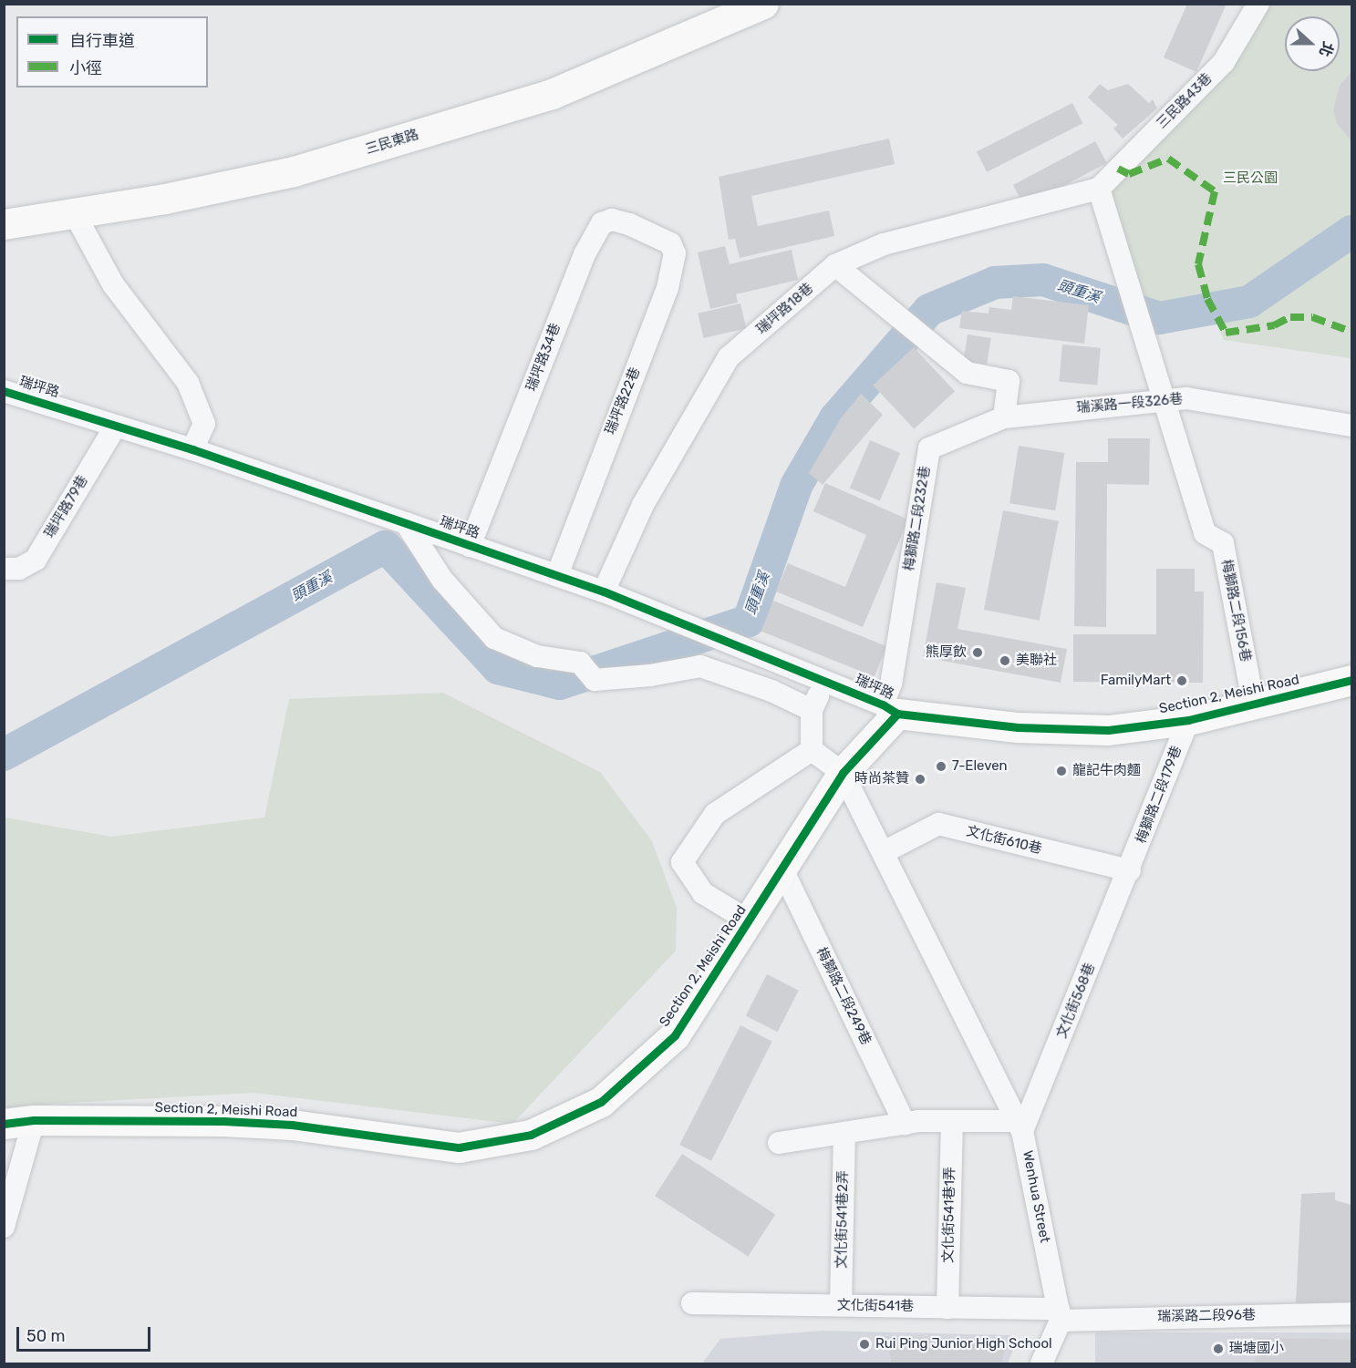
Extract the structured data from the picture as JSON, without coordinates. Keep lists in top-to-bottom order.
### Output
{
  "streets": {
    "street": [
      "三民路43巷",
      "三民東路",
      "瑞坪路18巷",
      "瑞坪路34巷",
      "瑞坪路",
      "瑞坪路22巷",
      "瑞溪路一段326巷",
      "瑞坪路79巷",
      "梅獅路二段232巷",
      "梅獅路二段156巷",
      "Section 2, Meishi Road",
      "梅獅路二段179巷",
      "文化街610巷",
      "梅獅路二段249巷",
      "文化街568巷",
      "Wenhua Street",
      "文化街541巷1弄",
      "文化街541巷2弄",
      "文化街541巷",
      "瑞溪路二段96巷"
    ]
  },
  "crossings": [
    ["三民路43巷", "瑞坪路18巷"],
    ["瑞坪路18巷", "瑞坪路"],
    ["瑞坪路34巷", "瑞坪路"],
    ["瑞坪路34巷", "瑞坪路22巷"],
    ["瑞坪路", "瑞坪路22巷"],
    ["瑞坪路", "瑞坪路79巷"],
    ["瑞坪路", "梅獅路二段232巷"],
    ["瑞坪路", "Section 2, Meishi Road"],
    ["瑞溪路一段326巷", "梅獅路二段232巷"],
    ["瑞溪路一段326巷", "梅獅路二段156巷"],
    ["梅獅路二段232巷", "Section 2, Meishi Road"],
    ["梅獅路二段156巷", "Section 2, Meishi Road"],
    ["Section 2, Meishi Road", "梅獅路二段179巷"],
    ["Section 2, Meishi Road", "梅獅路二段249巷"],
    ["Section 2, Meishi Road", "Wenhua Street"],
    ["梅獅路二段179巷", "文化街610巷"],
    ["梅獅路二段179巷", "文化街568巷"],
    ["文化街610巷", "文化街568巷"],
    ["文化街610巷", "Wenhua Street"],
    ["文化街568巷", "Wenhua Street"],
    ["Wenhua Street", "文化街541巷"],
    ["Wenhua Street", "瑞溪路二段96巷"],
    ["文化街541巷1弄", "文化街541巷"],
    ["文化街541巷2弄", "文化街541巷"],
    ["文化街541巷", "瑞溪路二段96巷"]
  ],
  "water": ["頭重溪"],
  "parks": ["三民公園"],
  "places": [
    "熊厚飲",
    "美聯社",
    "FamilyMart",
    "7-Eleven",
    "龍記牛肉麵",
    "時尚茶贊",
    "Rui Ping Junior High School",
    "瑞塘國小"
  ],
  "legend": ["自行車道", "小徑"],
  "scale_bar": "50 m",
  "north": "right"
}
